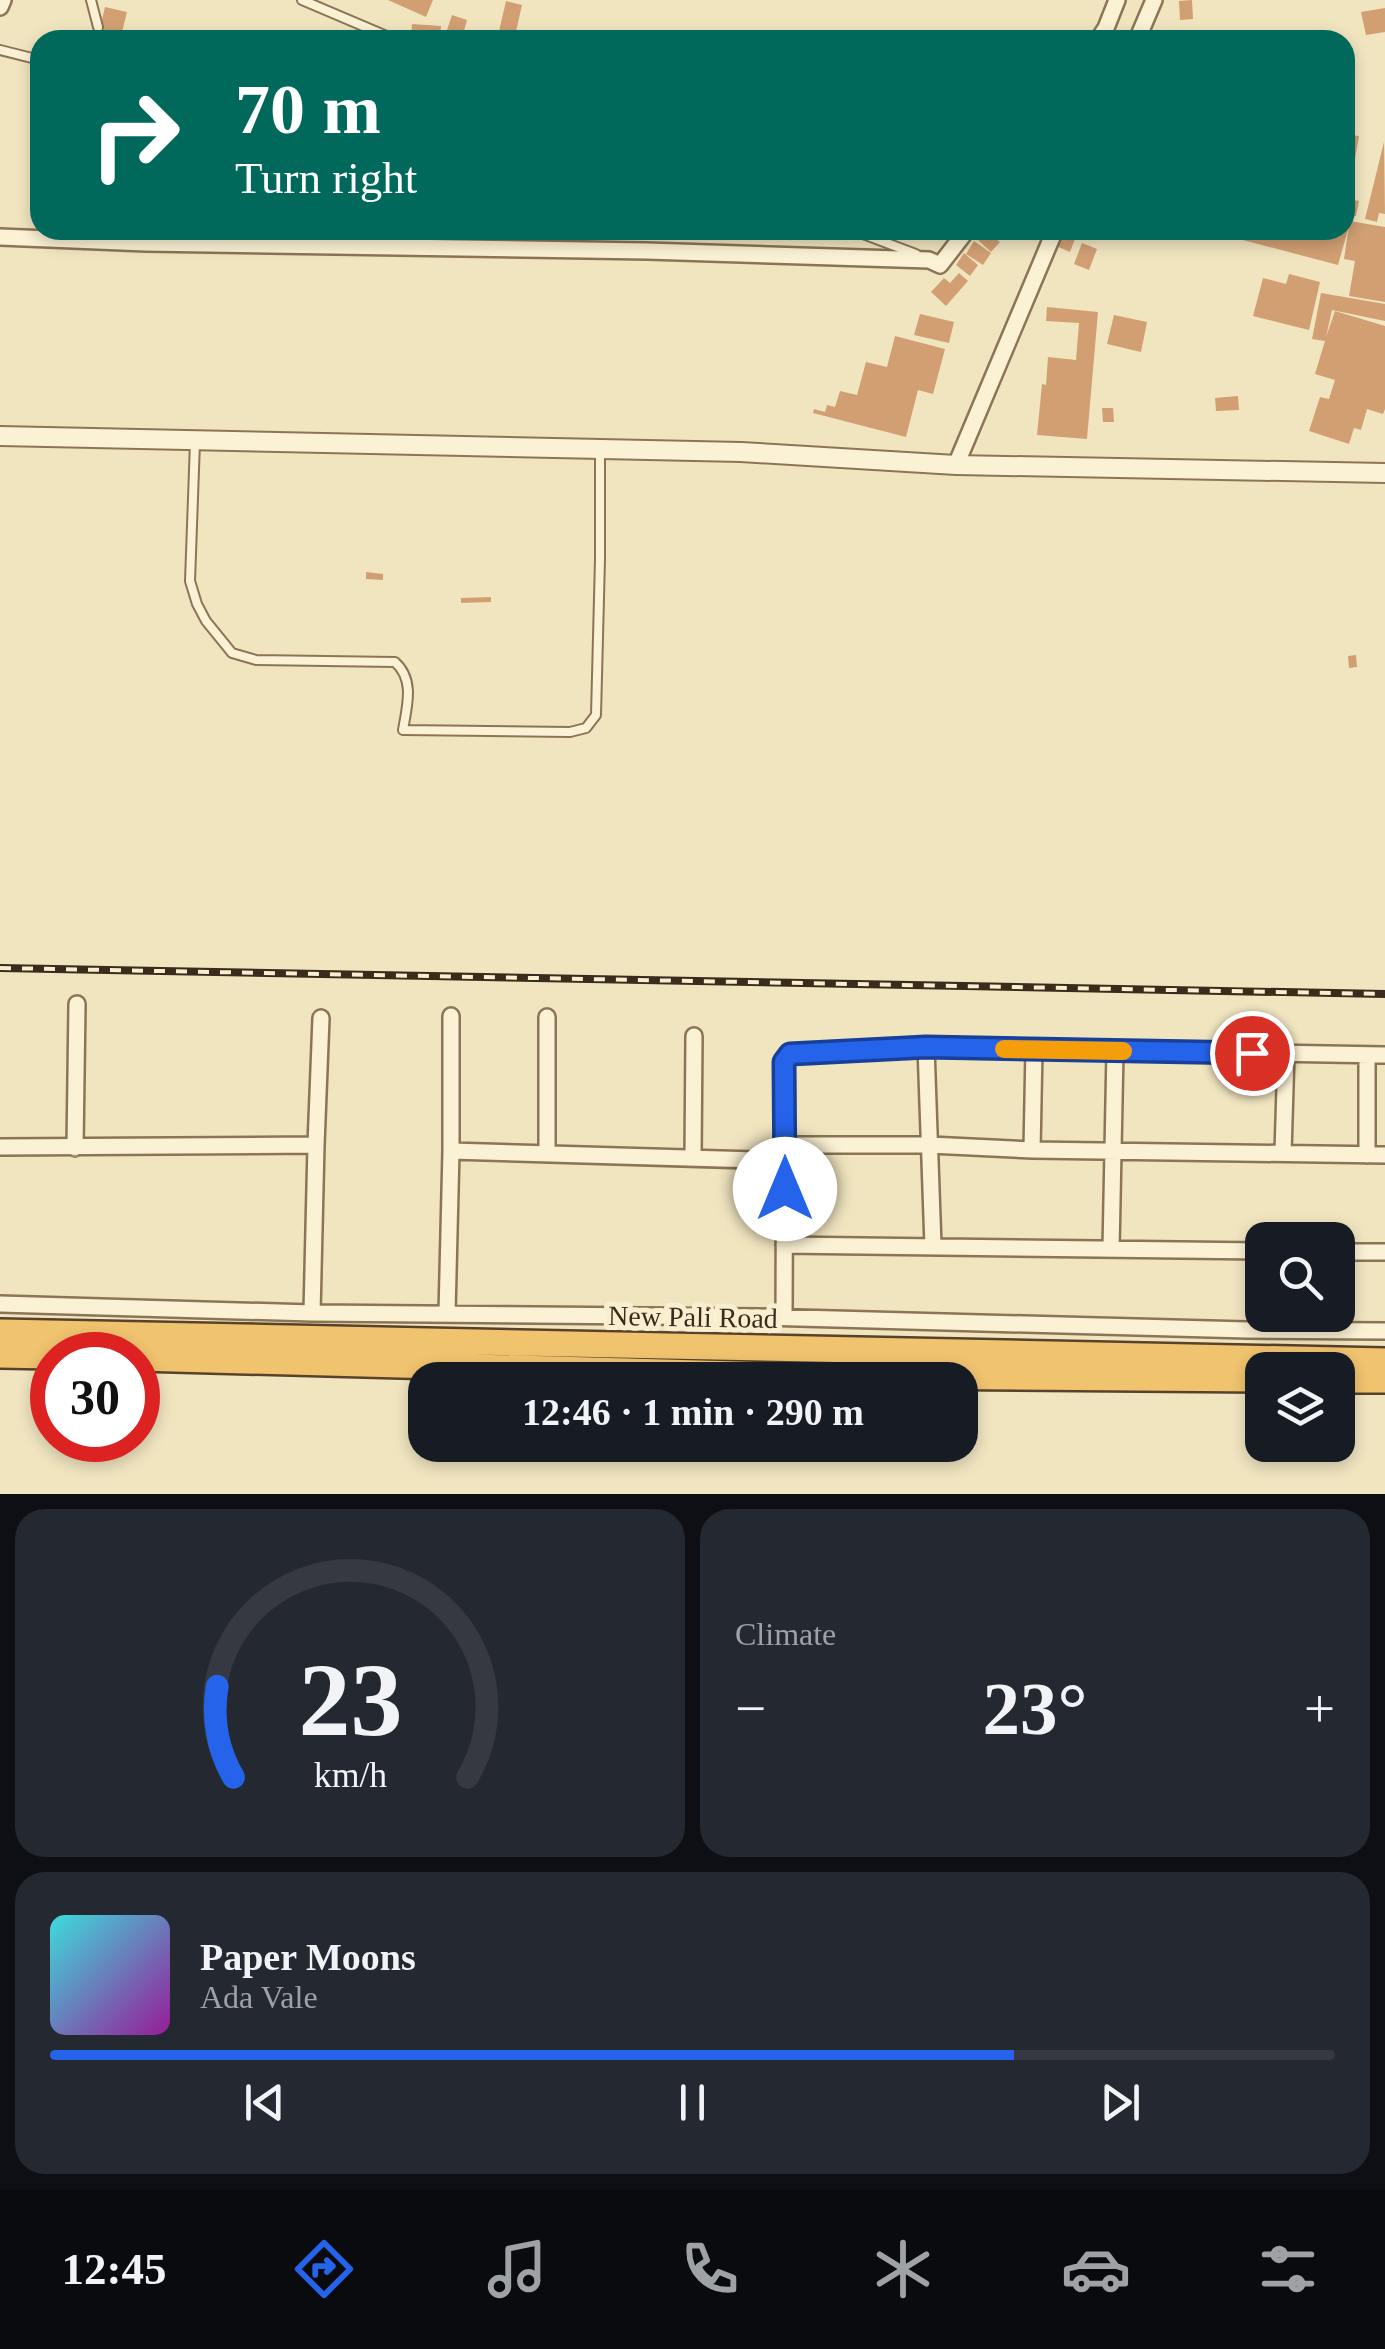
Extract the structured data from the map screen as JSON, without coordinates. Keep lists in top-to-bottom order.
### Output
{
  "streets": {
    "highway": ["New Pali Road"]
  },
  "page": {
    "turn": ["70 m", "Turn right"],
    "limit": "30",
    "trip": "12:46 · 1 min · 290 m",
    "tile": "Climate",
    "heat": ["−", "23°", "+"],
    "song": ["Paper Moons", "Ada Vale"],
    "tabs": "12:45",
    "gauge": ["23", "km/h"]
  }
}
